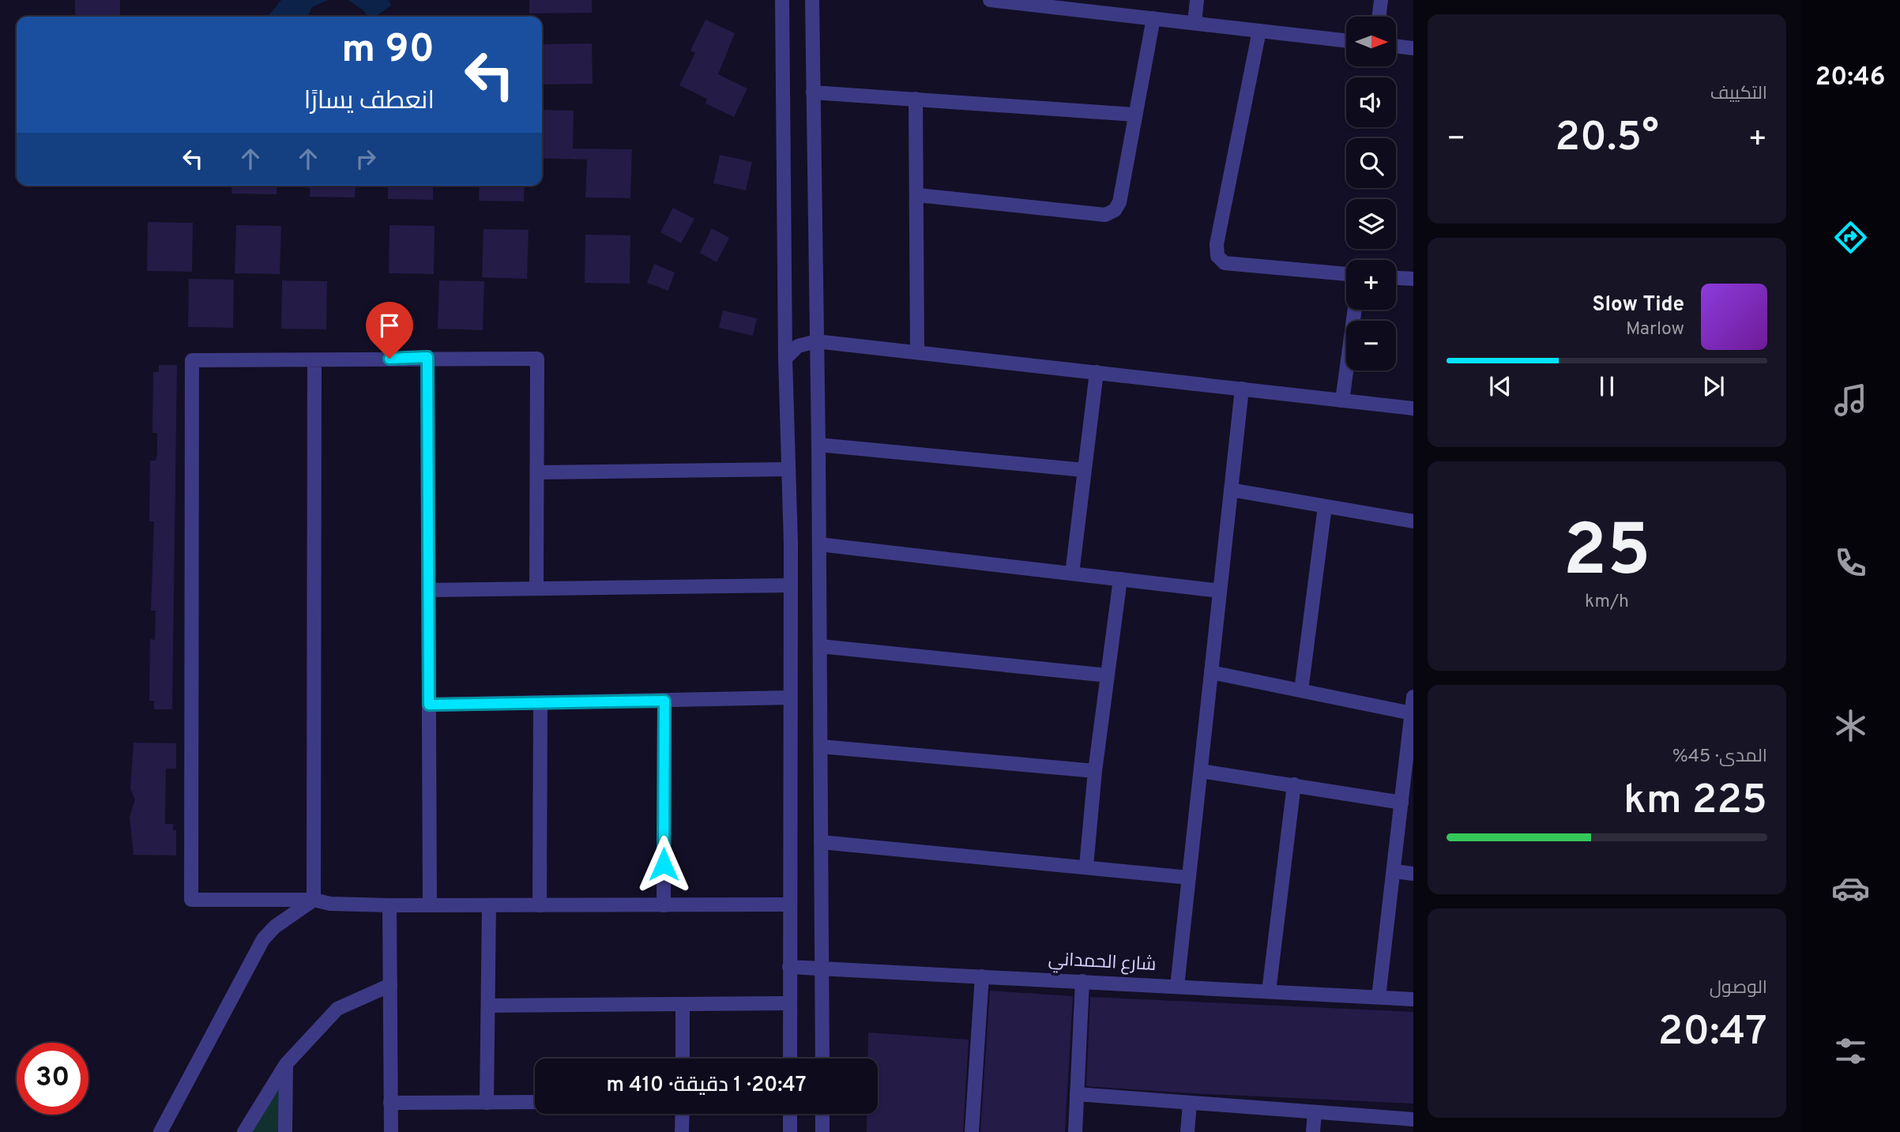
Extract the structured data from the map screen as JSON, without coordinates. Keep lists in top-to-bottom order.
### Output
{
  "streets": {
    "street": ["شارع الحمداني"]
  },
  "north": "right",
  "page": {
    "tabs": "20:46",
    "tile": [
      "التكييف",
      ["25", "km/h"],
      ["المدى · 45%", "225 km"],
      ["الوصول", "20:47"]
    ],
    "map_buttons": ["+", "−"],
    "turn": ["90 m", "انعطف يسارًا"],
    "heat": ["−", "20.5°", "+"],
    "song": ["Slow Tide", "Marlow"],
    "limit": "30",
    "trip": "20:47 · 1 دقيقة · 410 m"
  }
}
